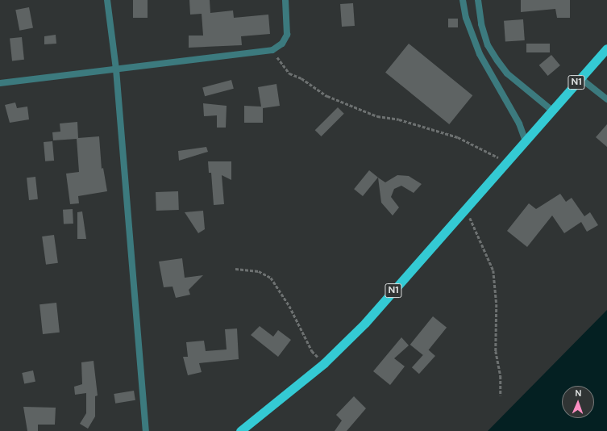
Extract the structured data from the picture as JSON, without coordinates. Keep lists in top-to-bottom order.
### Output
{
  "streets": {
    "highway": ["N1"]
  },
  "north": "top"
}
